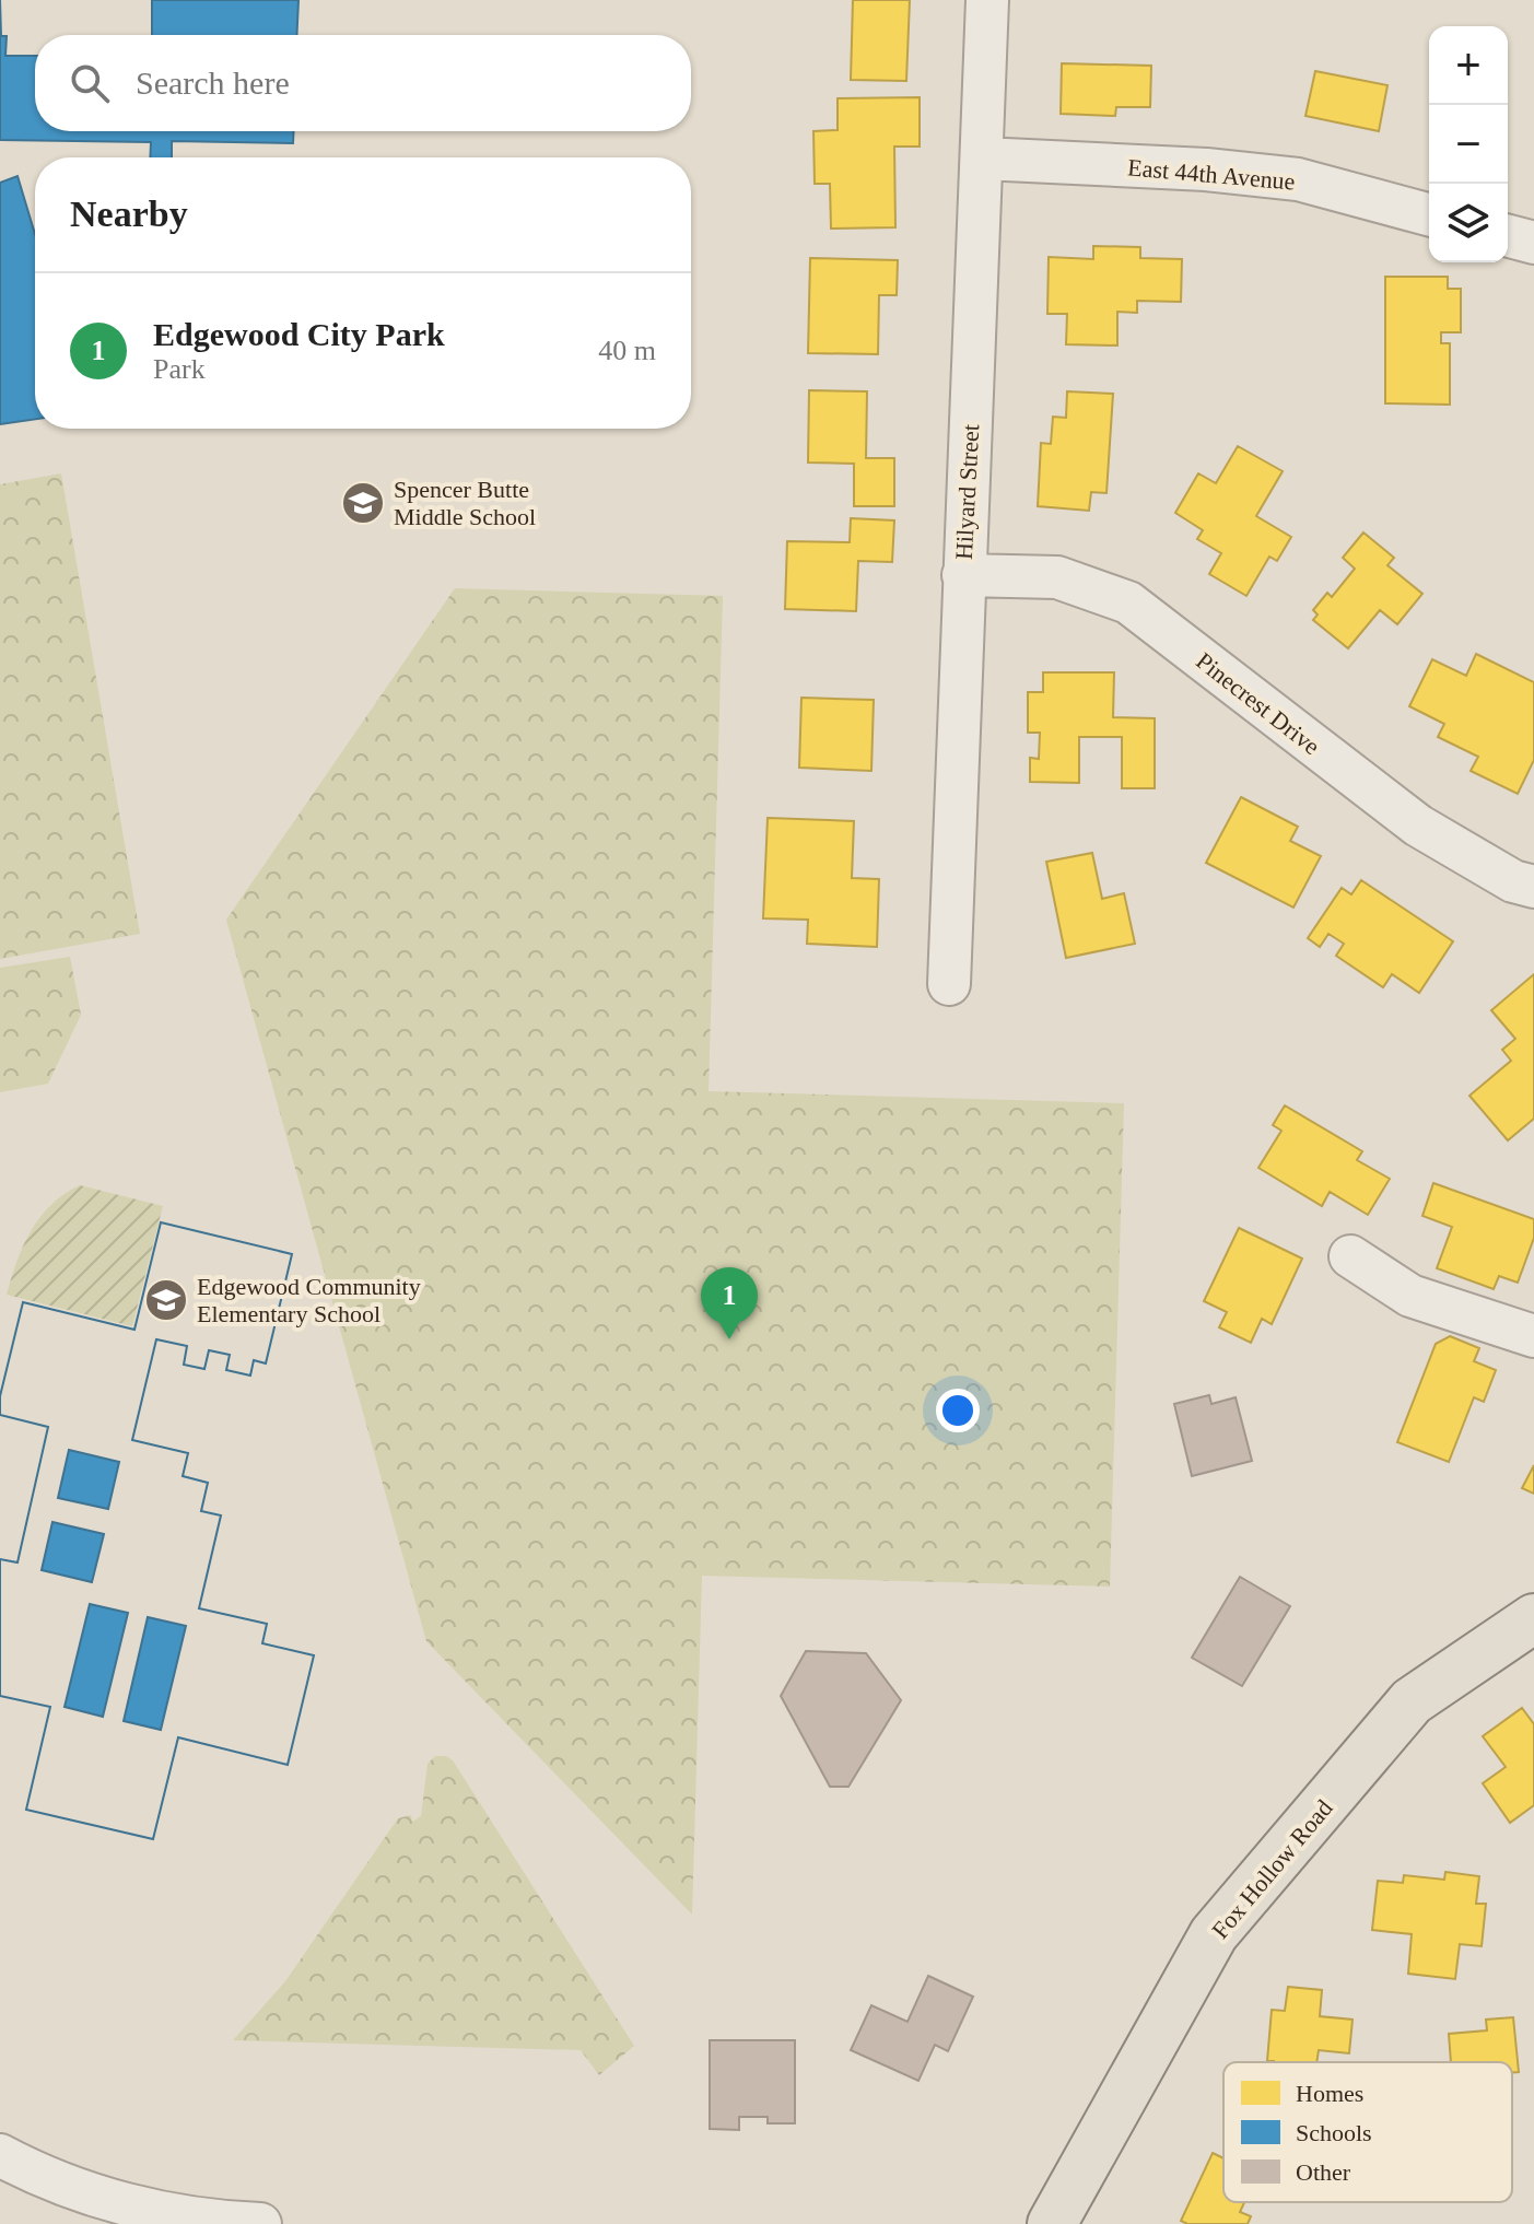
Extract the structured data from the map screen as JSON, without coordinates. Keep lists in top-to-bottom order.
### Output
{
  "streets": {
    "main road": ["Fox Hollow Road"],
    "street": ["East 44th Avenue", "Hilyard Street", "Pinecrest Drive"]
  },
  "crossings": [
    ["East 44th Avenue", "Hilyard Street"],
    ["Hilyard Street", "Pinecrest Drive"]
  ],
  "places": {
    "school or university": ["Spencer Butte Middle School", "Edgewood Community Elementary School"]
  },
  "legend": ["Homes", "Schools", "Other"],
  "page": {
    "map_buttons": ["+", "−"],
    "search": "Search here",
    "heading": "Nearby",
    "list": [
      {
        "mark": "1",
        "name": "Edgewood City Park",
        "note": "Park",
        "value": "40 m"
      }
    ],
    "pins": "1"
  }
}
